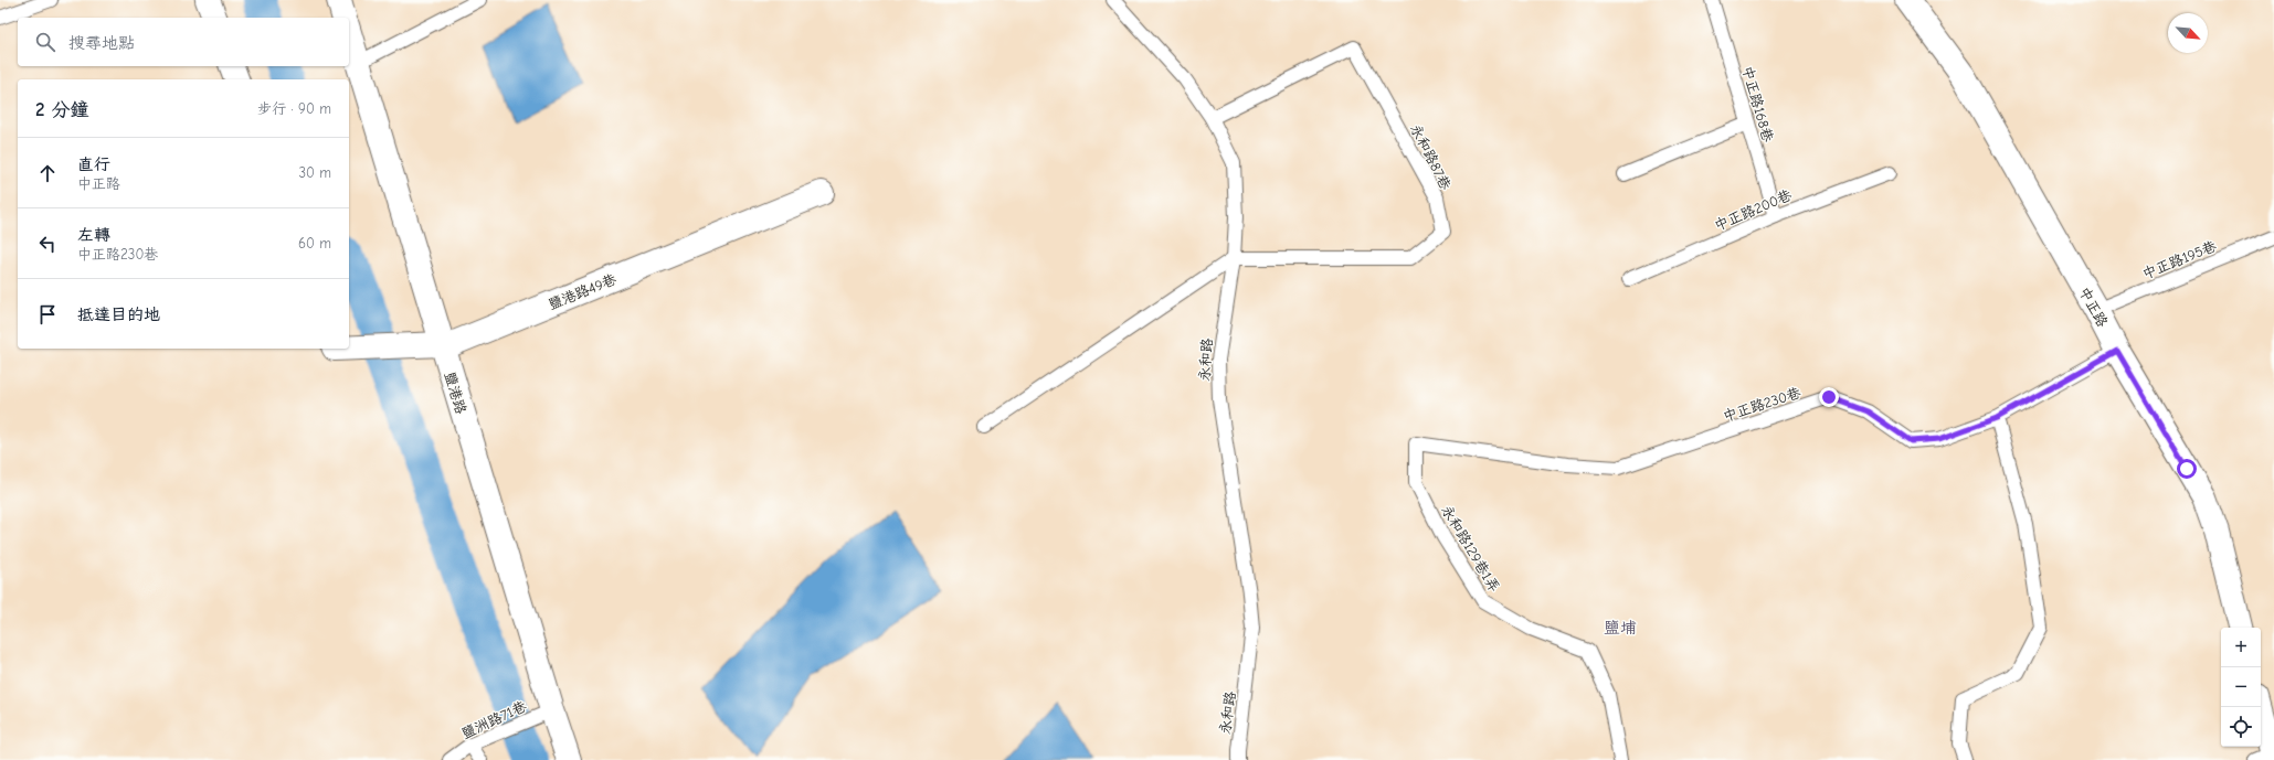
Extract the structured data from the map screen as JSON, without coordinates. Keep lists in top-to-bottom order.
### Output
{
  "streets": {
    "street": ["鹽港路49巷", "中正路", "鹽港路"],
    "lane": [
      "中正路168巷",
      "永和路87巷",
      "中正路200巷",
      "中正路195巷",
      "永和路",
      "中正路230巷",
      "永和路129巷1弄",
      "鹽洲路71巷"
    ]
  },
  "crossings": [
    ["中正路168巷", "中正路200巷"],
    ["永和路87巷", "永和路"],
    ["中正路195巷", "中正路"],
    ["鹽港路49巷", "鹽港路"],
    ["中正路", "中正路230巷"],
    ["鹽港路", "鹽洲路71巷"],
    ["中正路230巷", "永和路129巷1弄"]
  ],
  "districts": ["鹽埔"],
  "north": "bottom right",
  "page": {
    "search": "搜尋地點",
    "heading": ["2 分鐘", "步行 · 90 m"],
    "list": [
      ["直行", "中正路", "30 m"],
      ["左轉", "中正路230巷", "60 m"],
      "抵達目的地"
    ],
    "map_buttons": ["+", "−"]
  }
}
